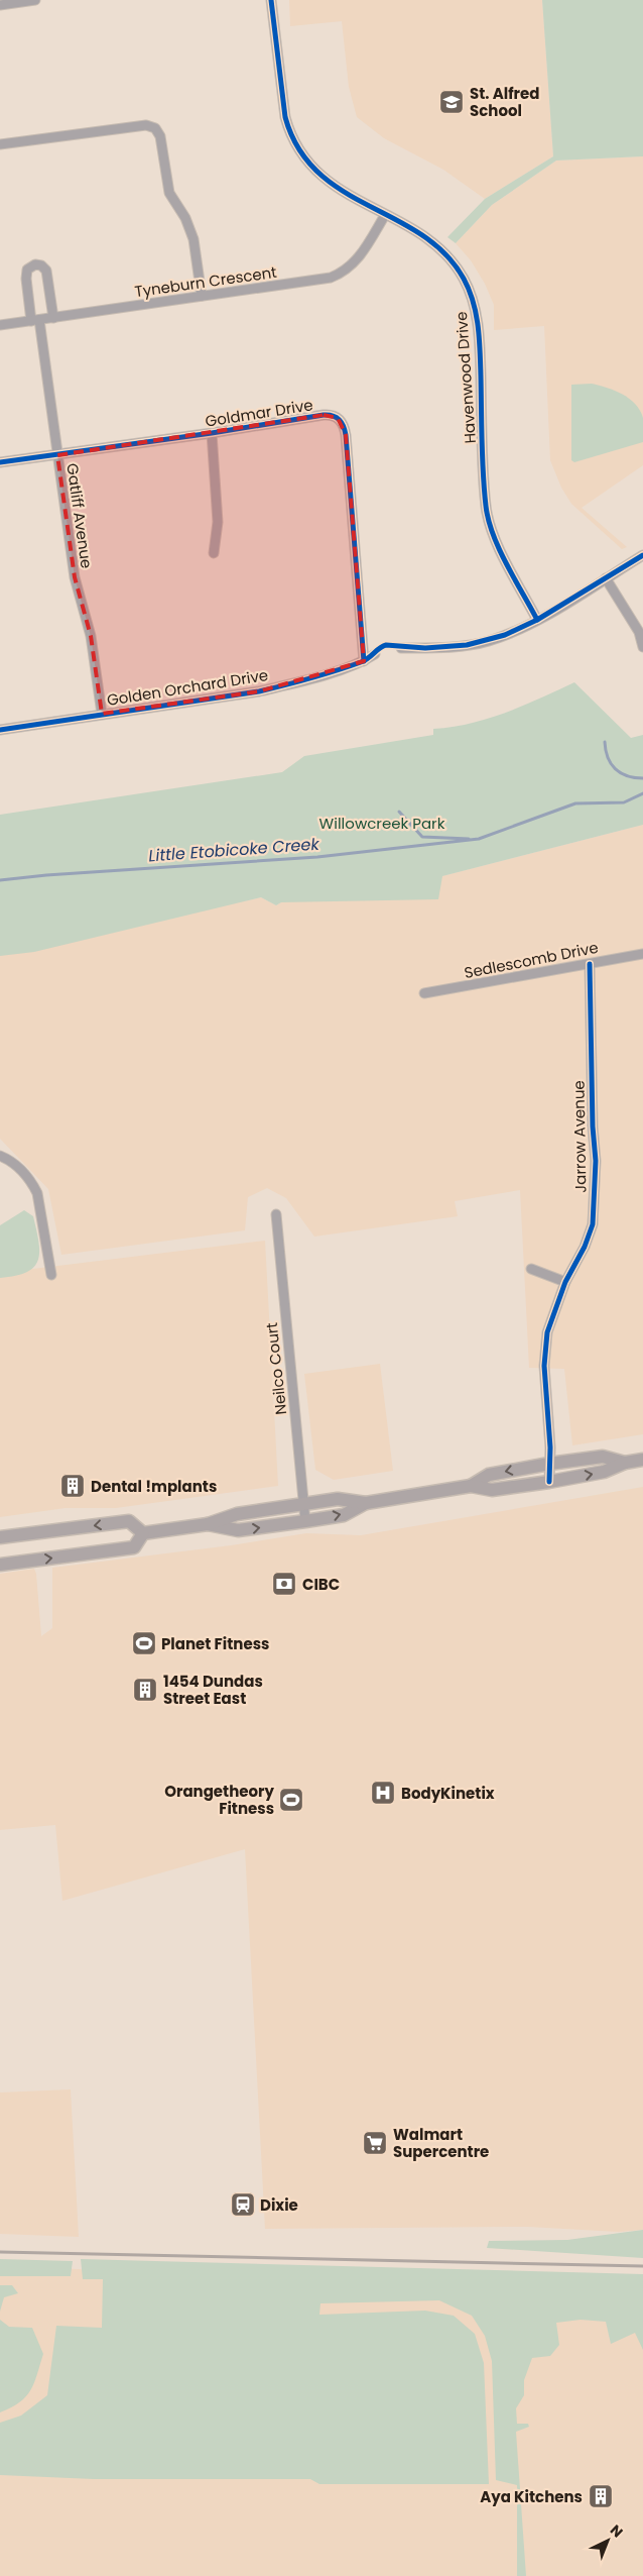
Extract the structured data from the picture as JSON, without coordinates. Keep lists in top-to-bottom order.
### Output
{
  "streets": {
    "street": [
      "Tyneburn Crescent",
      "Havenwood Drive",
      "Goldmar Drive",
      "Gatliff Avenue",
      "Golden Orchard Drive",
      "Sedlescomb Drive",
      "Jarrow Avenue",
      "Neilco Court"
    ]
  },
  "crossings": [
    ["Tyneburn Crescent", "Havenwood Drive"],
    ["Tyneburn Crescent", "Gatliff Avenue"],
    ["Goldmar Drive", "Gatliff Avenue"],
    ["Goldmar Drive", "Golden Orchard Drive"],
    ["Gatliff Avenue", "Golden Orchard Drive"],
    ["Sedlescomb Drive", "Jarrow Avenue"]
  ],
  "water": ["Little Etobicoke Creek"],
  "parks": ["Willowcreek Park"],
  "places": {
    "school or university": ["St. Alfred School"],
    "building": ["Dental !mplants", "1454 Dundas Street East", "Aya Kitchens"],
    "bank": ["CIBC"],
    "sports": ["Planet Fitness", "Orangetheory Fitness"],
    "hospital": ["BodyKinetix"],
    "supermarket": ["Walmart Supercentre"],
    "station": ["Dixie"]
  },
  "north": "top right"
}
